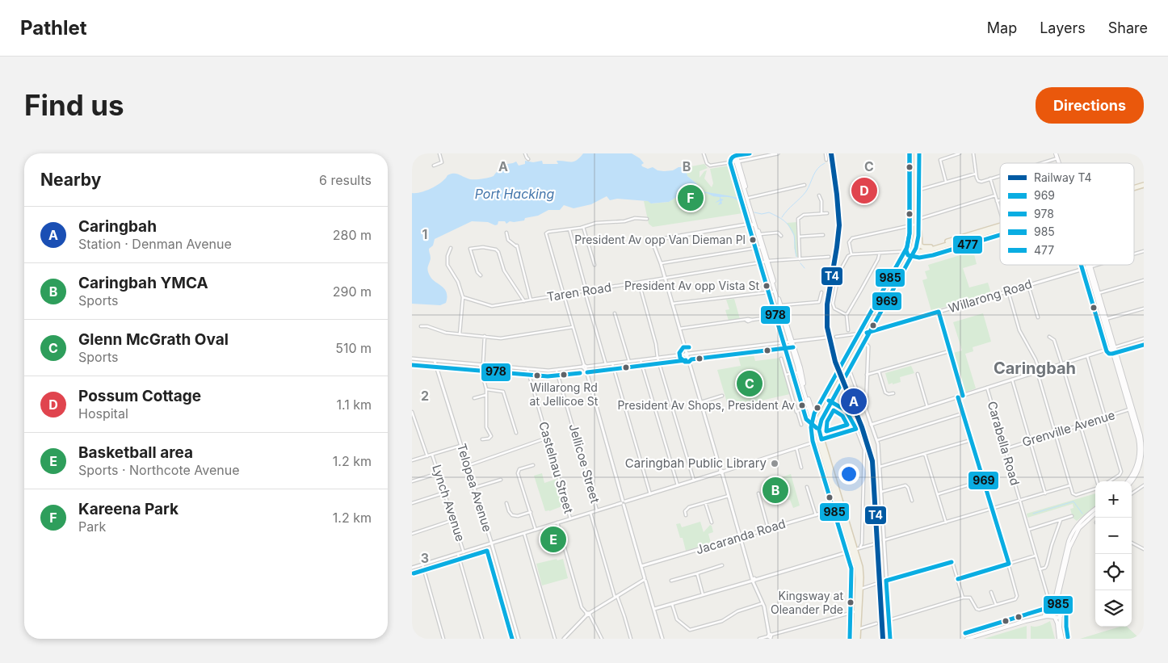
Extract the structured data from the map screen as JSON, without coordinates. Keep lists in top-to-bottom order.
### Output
{
  "streets": {
    "street": [
      "Taren Road",
      "Willarong Road",
      "Grenville Avenue",
      "Carabella Road",
      "Jellicoe Street",
      "Castelnau Street",
      "Telopea Avenue",
      "Lynch Avenue",
      "Jacaranda Road"
    ]
  },
  "crossings": [
    ["Grenville Avenue", "Carabella Road"]
  ],
  "districts": ["Caringbah"],
  "water": ["Port Hacking"],
  "places": [
    "President Av opp Van Dieman Pl",
    "President Av opp Vista St",
    "Willarong Rd at Jellicoe St",
    "President Av Shops, President Av",
    "Caringbah Public Library",
    "Kingsway at Oleander Pde"
  ],
  "lines": [
    "rail line T4",
    "transit line 969",
    "transit line 978",
    "transit line 985",
    "transit line 477"
  ],
  "legend": [
    "Railway T4",
    "969",
    "978",
    "985",
    "477"
  ],
  "page": {
    "header": "Pathlet",
    "nav": ["Map", "Layers", "Share"],
    "buttons": "Directions",
    "title": "Find us",
    "heading": ["Nearby", "6 results"],
    "pins": [
      "D",
      "F",
      "C",
      "A",
      "B",
      "E"
    ],
    "list": [
      {
        "mark": "A",
        "name": "Caringbah",
        "note": "Station · Denman Avenue",
        "value": "280 m"
      },
      {
        "mark": "B",
        "name": "Caringbah YMCA",
        "note": "Sports",
        "value": "290 m"
      },
      {
        "mark": "C",
        "name": "Glenn McGrath Oval",
        "note": "Sports",
        "value": "510 m"
      },
      {
        "mark": "D",
        "name": "Possum Cottage",
        "note": "Hospital",
        "value": "1.1 km"
      },
      {
        "mark": "E",
        "name": "Basketball area",
        "note": "Sports · Northcote Avenue",
        "value": "1.2 km"
      },
      {
        "mark": "F",
        "name": "Kareena Park",
        "note": "Park",
        "value": "1.2 km"
      }
    ],
    "map_buttons": ["+", "−"]
  },
  "grid": {
    "columns": ["A", "B", "C"],
    "rows": ["1", "2", "3"]
  }
}
